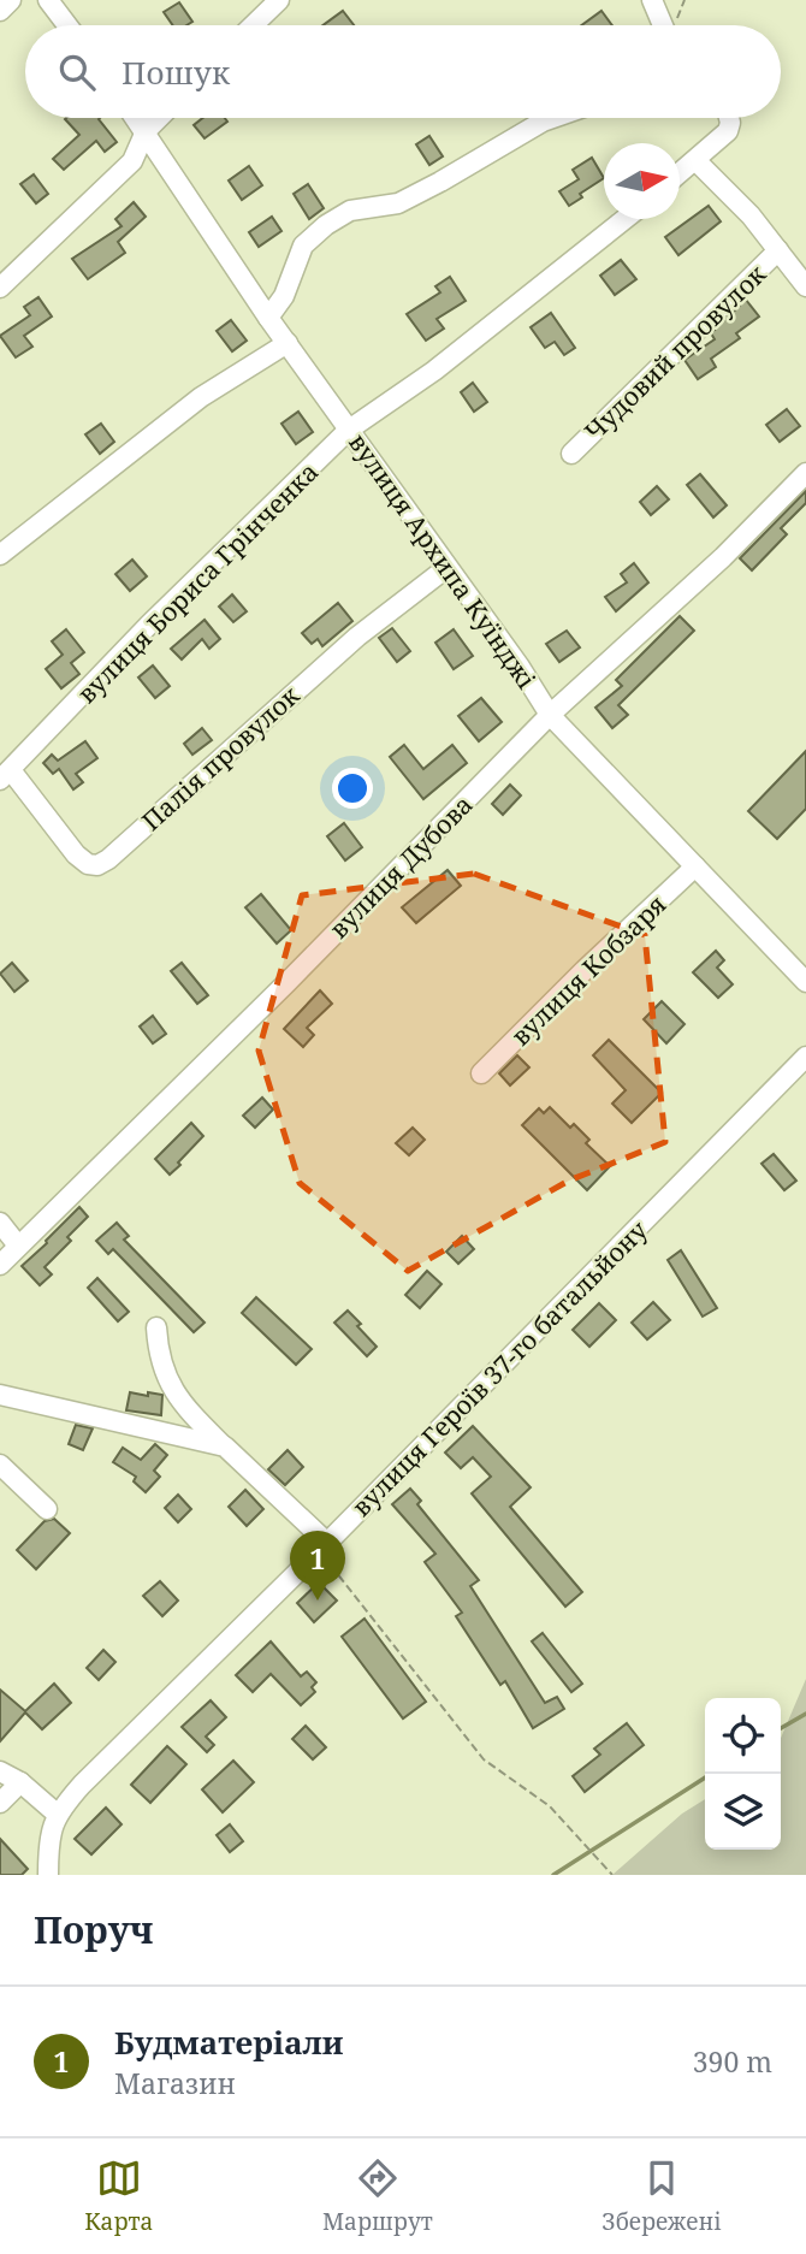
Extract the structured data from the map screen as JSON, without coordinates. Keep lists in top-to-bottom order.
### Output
{
  "streets": {
    "street": [
      "Чудовий провулок",
      "вулиця Архипа Куїнджі",
      "вулиця Бориса Грінченка",
      "Палія провулок",
      "вулиця Дубова",
      "вулиця Кобзаря",
      "вулиця Героїв 37-го батальйону"
    ]
  },
  "crossings": [
    ["вулиця Архипа Куїнджі", "вулиця Бориса Грінченка"],
    ["вулиця Архипа Куїнджі", "Палія провулок"],
    ["вулиця Архипа Куїнджі", "вулиця Дубова"],
    ["вулиця Архипа Куїнджі", "вулиця Кобзаря"],
    ["вулиця Бориса Грінченка", "Палія провулок"]
  ],
  "north": "right",
  "page": {
    "search": "Пошук",
    "pins": "1",
    "heading": "Поруч",
    "list": [
      {
        "mark": "1",
        "name": "Будматеріали",
        "note": "Магазин",
        "value": "390 m"
      }
    ],
    "nav": ["Карта", "Маршрут", "Збережені"]
  }
}
